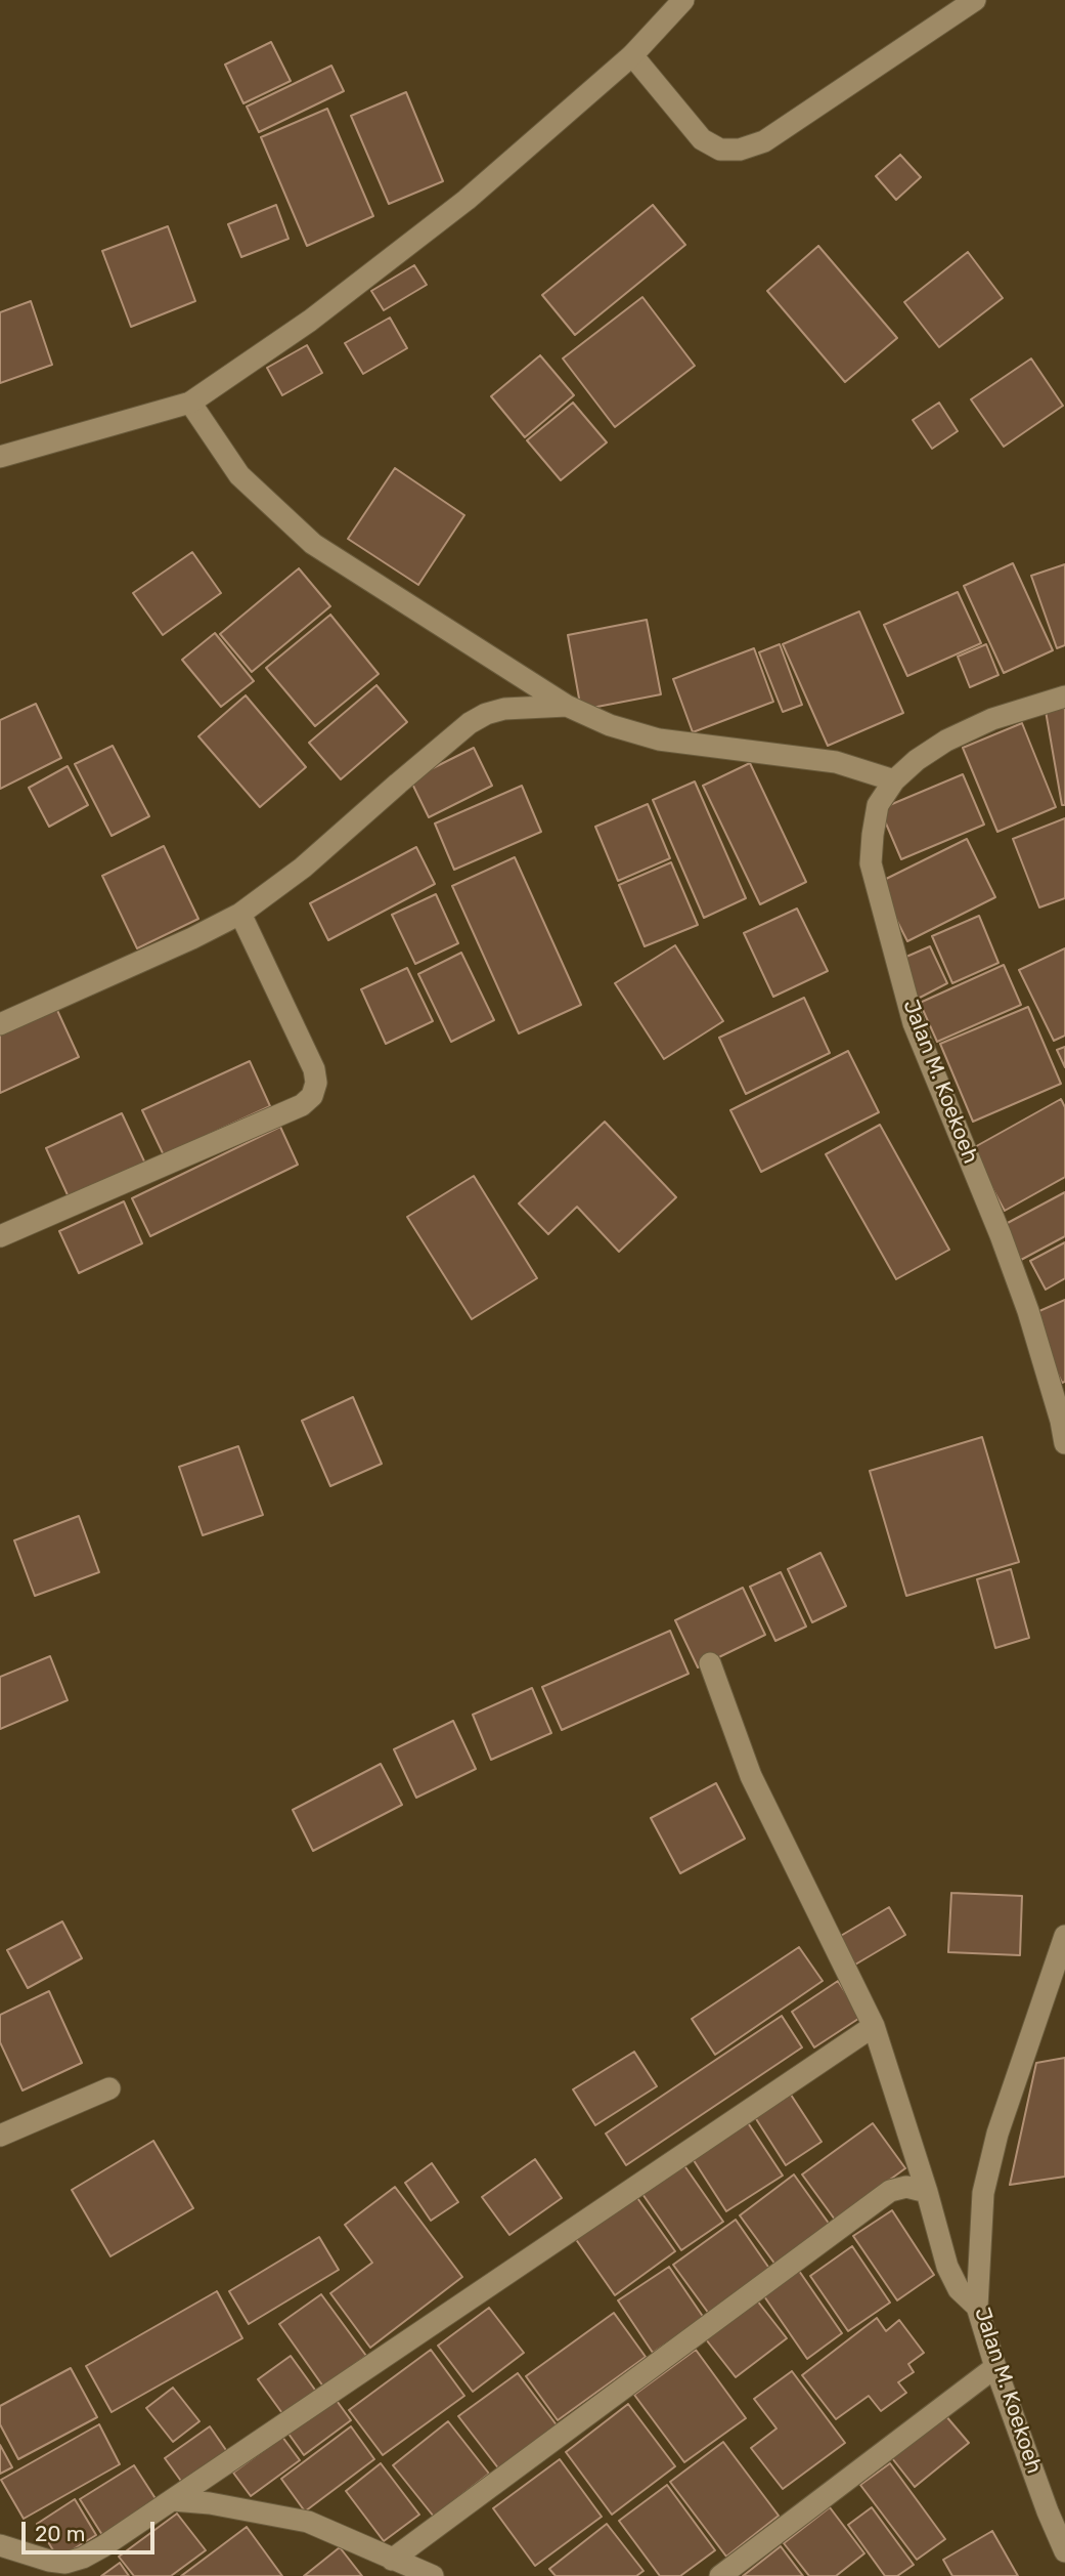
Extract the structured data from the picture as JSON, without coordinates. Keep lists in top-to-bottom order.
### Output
{
  "streets": {
    "street": ["Jalan M. Koekoeh"]
  },
  "scale_bar": "20 m"
}
